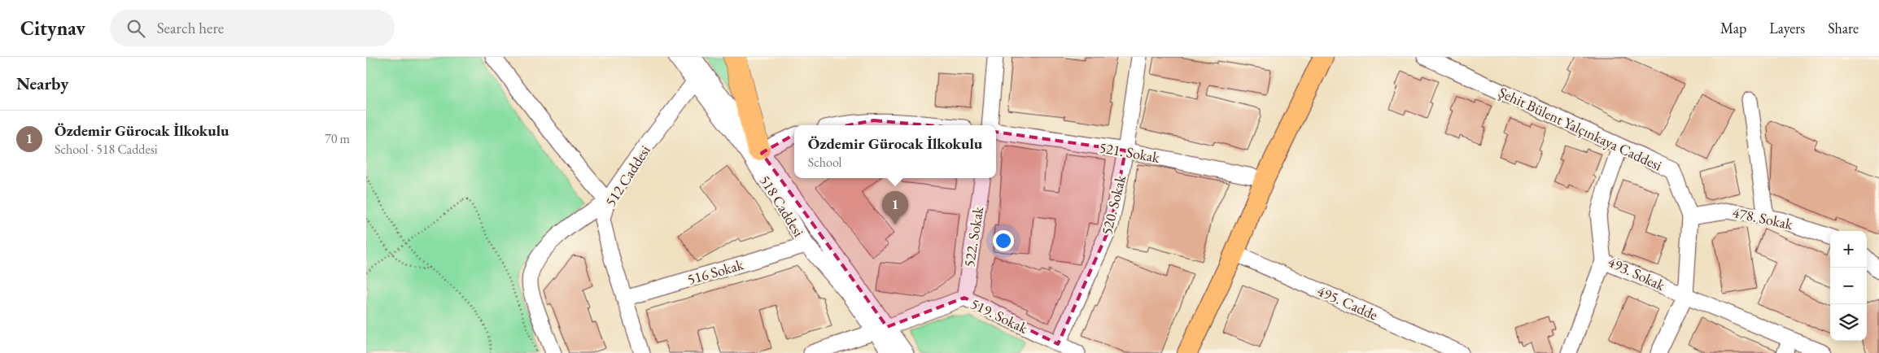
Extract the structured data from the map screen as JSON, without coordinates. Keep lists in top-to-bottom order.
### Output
{
  "streets": {
    "street": [
      "Şehit Bülent Yalçınkaya Caddesi",
      "521. Sokak",
      "512 Caddesi",
      "520. Sokak",
      "518 Caddesi",
      "478. Sokak",
      "522. Sokak",
      "516 Sokak",
      "493. Sokak",
      "495. Cadde",
      "519. Sokak"
    ]
  },
  "crossings": [
    ["Şehit Bülent Yalçınkaya Caddesi", "478. Sokak"],
    ["Şehit Bülent Yalçınkaya Caddesi", "493. Sokak"],
    ["521. Sokak", "520. Sokak"],
    ["512 Caddesi", "518 Caddesi"],
    ["512 Caddesi", "516 Sokak"],
    ["520. Sokak", "519. Sokak"],
    ["518 Caddesi", "516 Sokak"],
    ["518 Caddesi", "519. Sokak"],
    ["522. Sokak", "519. Sokak"]
  ],
  "page": {
    "header": "Citynav",
    "search": "Search here",
    "nav": ["Map", "Layers", "Share"],
    "heading": "Nearby",
    "list": [
      {
        "mark": "1",
        "name": "Özdemir Gürocak İlkokulu",
        "note": "School · 518 Caddesi",
        "value": "70 m"
      }
    ],
    "popup": ["Özdemir Gürocak İlkokulu", "School"],
    "pins": "1",
    "map_buttons": ["+", "−"]
  }
}
